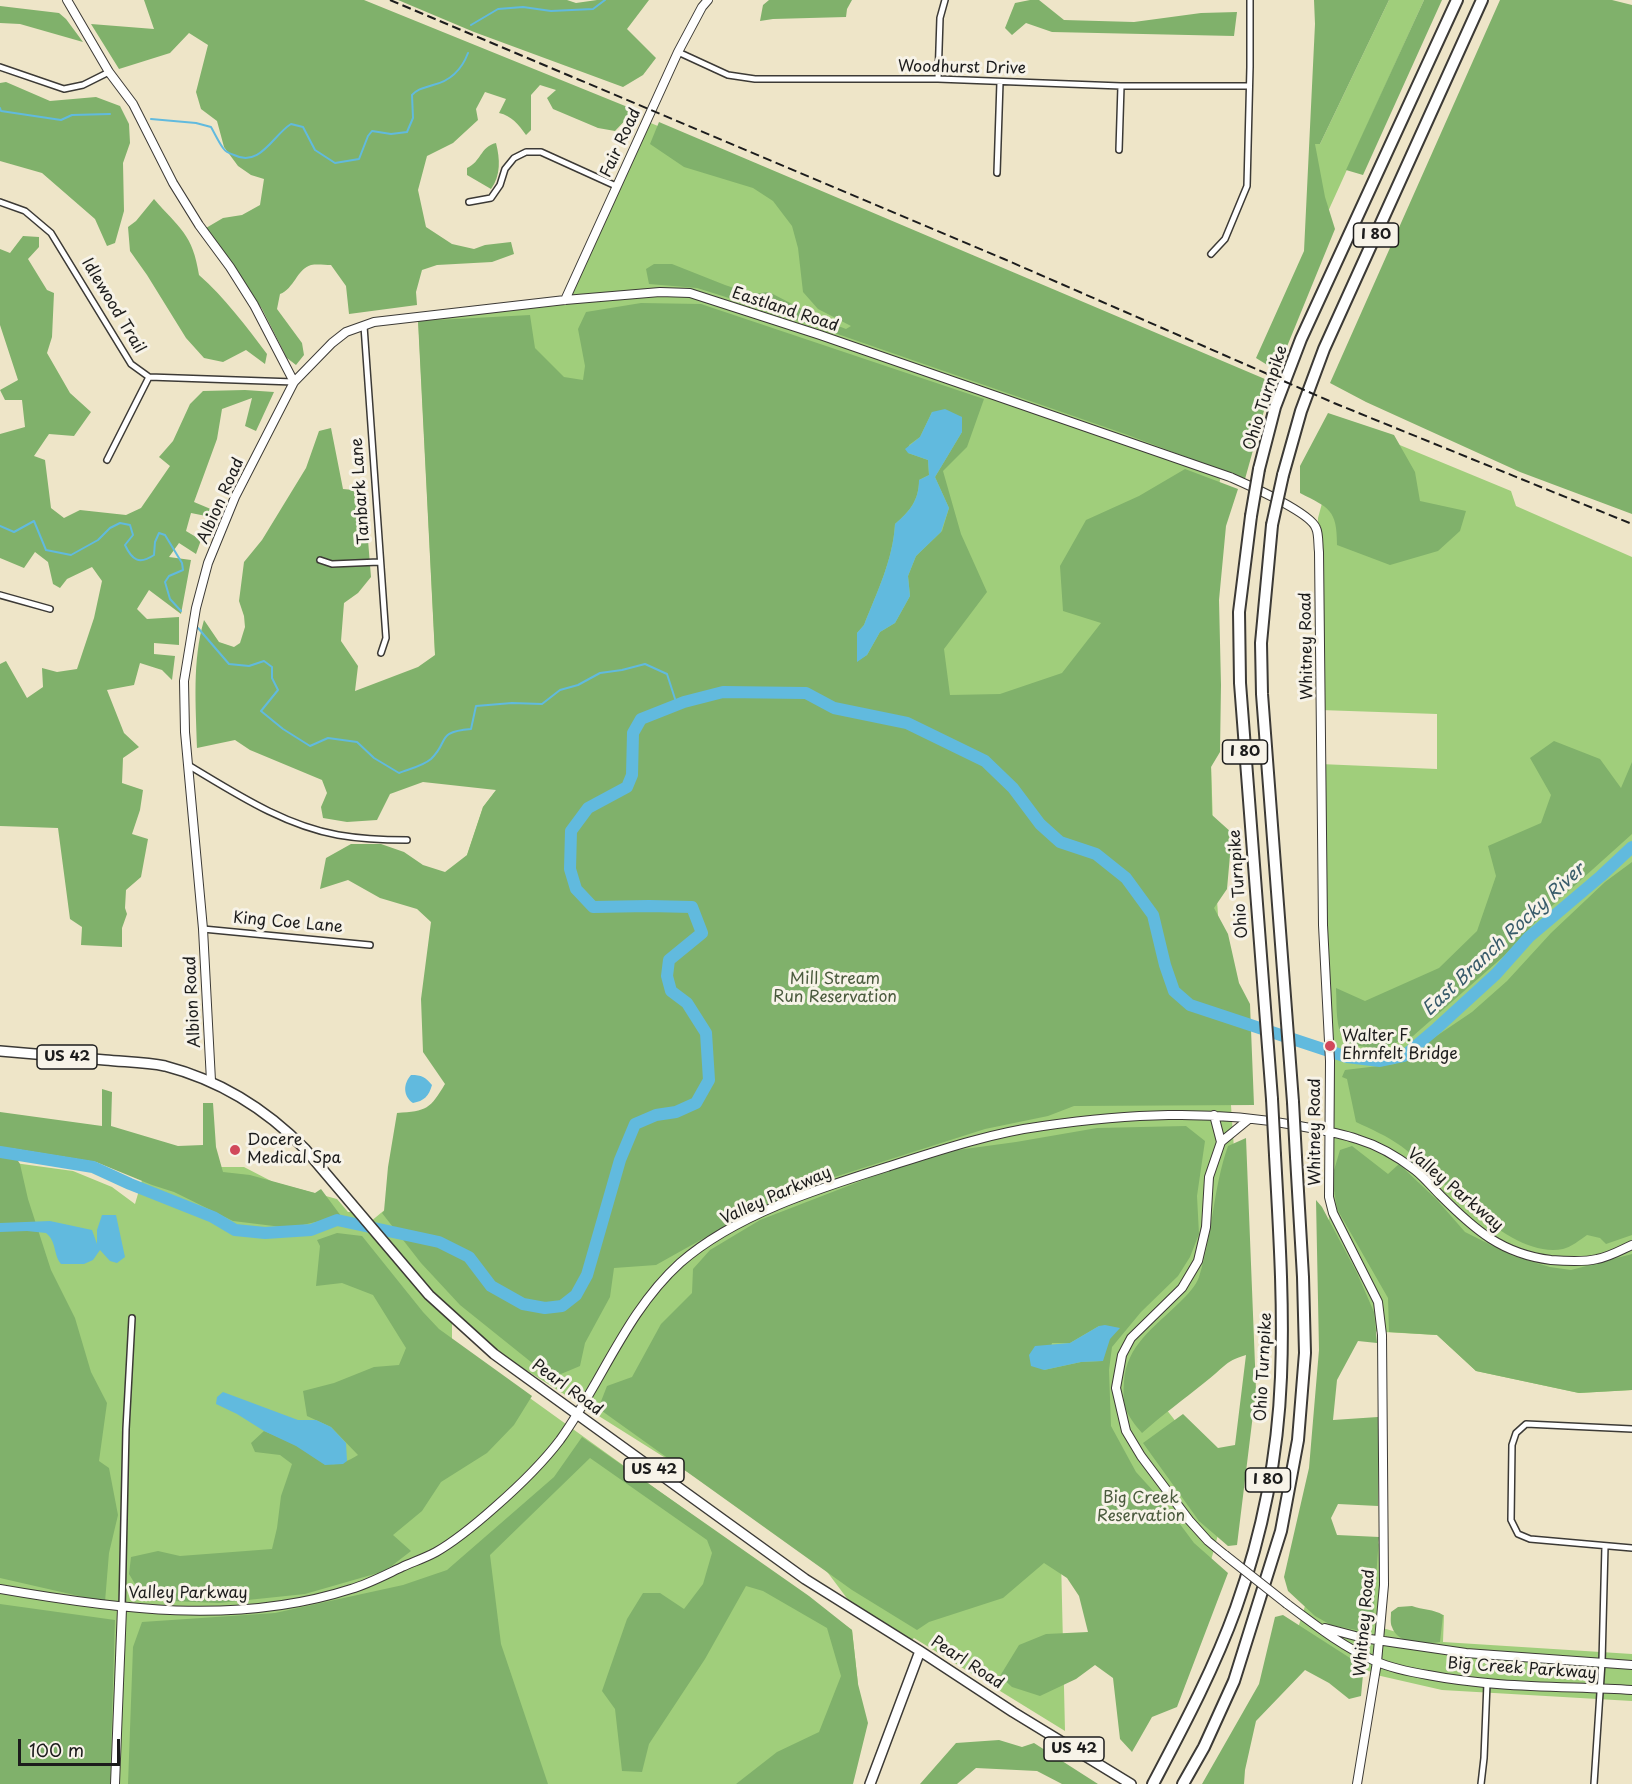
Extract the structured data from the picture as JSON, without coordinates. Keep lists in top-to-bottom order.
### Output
{
  "streets": {
    "highway": ["I 80", "Ohio Turnpike"],
    "main road": ["US 42", "Pearl Road"],
    "street": [
      "Woodhurst Drive",
      "Fair Road",
      "Idlewood Trail",
      "Eastland Road",
      "Tanbark Lane",
      "Albion Road",
      "Whitney Road",
      "King Coe Lane",
      "Valley Parkway",
      "Big Creek Parkway"
    ]
  },
  "crossings": [
    ["Woodhurst Drive", "Fair Road"],
    ["Fair Road", "Eastland Road"],
    ["Eastland Road", "Tanbark Lane"],
    ["Eastland Road", "Albion Road"],
    ["Eastland Road", "Whitney Road"],
    ["Albion Road", "King Coe Lane"],
    ["Albion Road", "Pearl Road"],
    ["Whitney Road", "Valley Parkway"],
    ["Whitney Road", "Big Creek Parkway"],
    ["Valley Parkway", "Pearl Road"]
  ],
  "water": ["East Branch Rocky River"],
  "parks": ["Mill Stream Run Reservation", "Big Creek Reservation"],
  "places": ["Walter F. Ehrnfelt Bridge", "Docere Medical Spa"],
  "scale_bar": "100 m"
}
